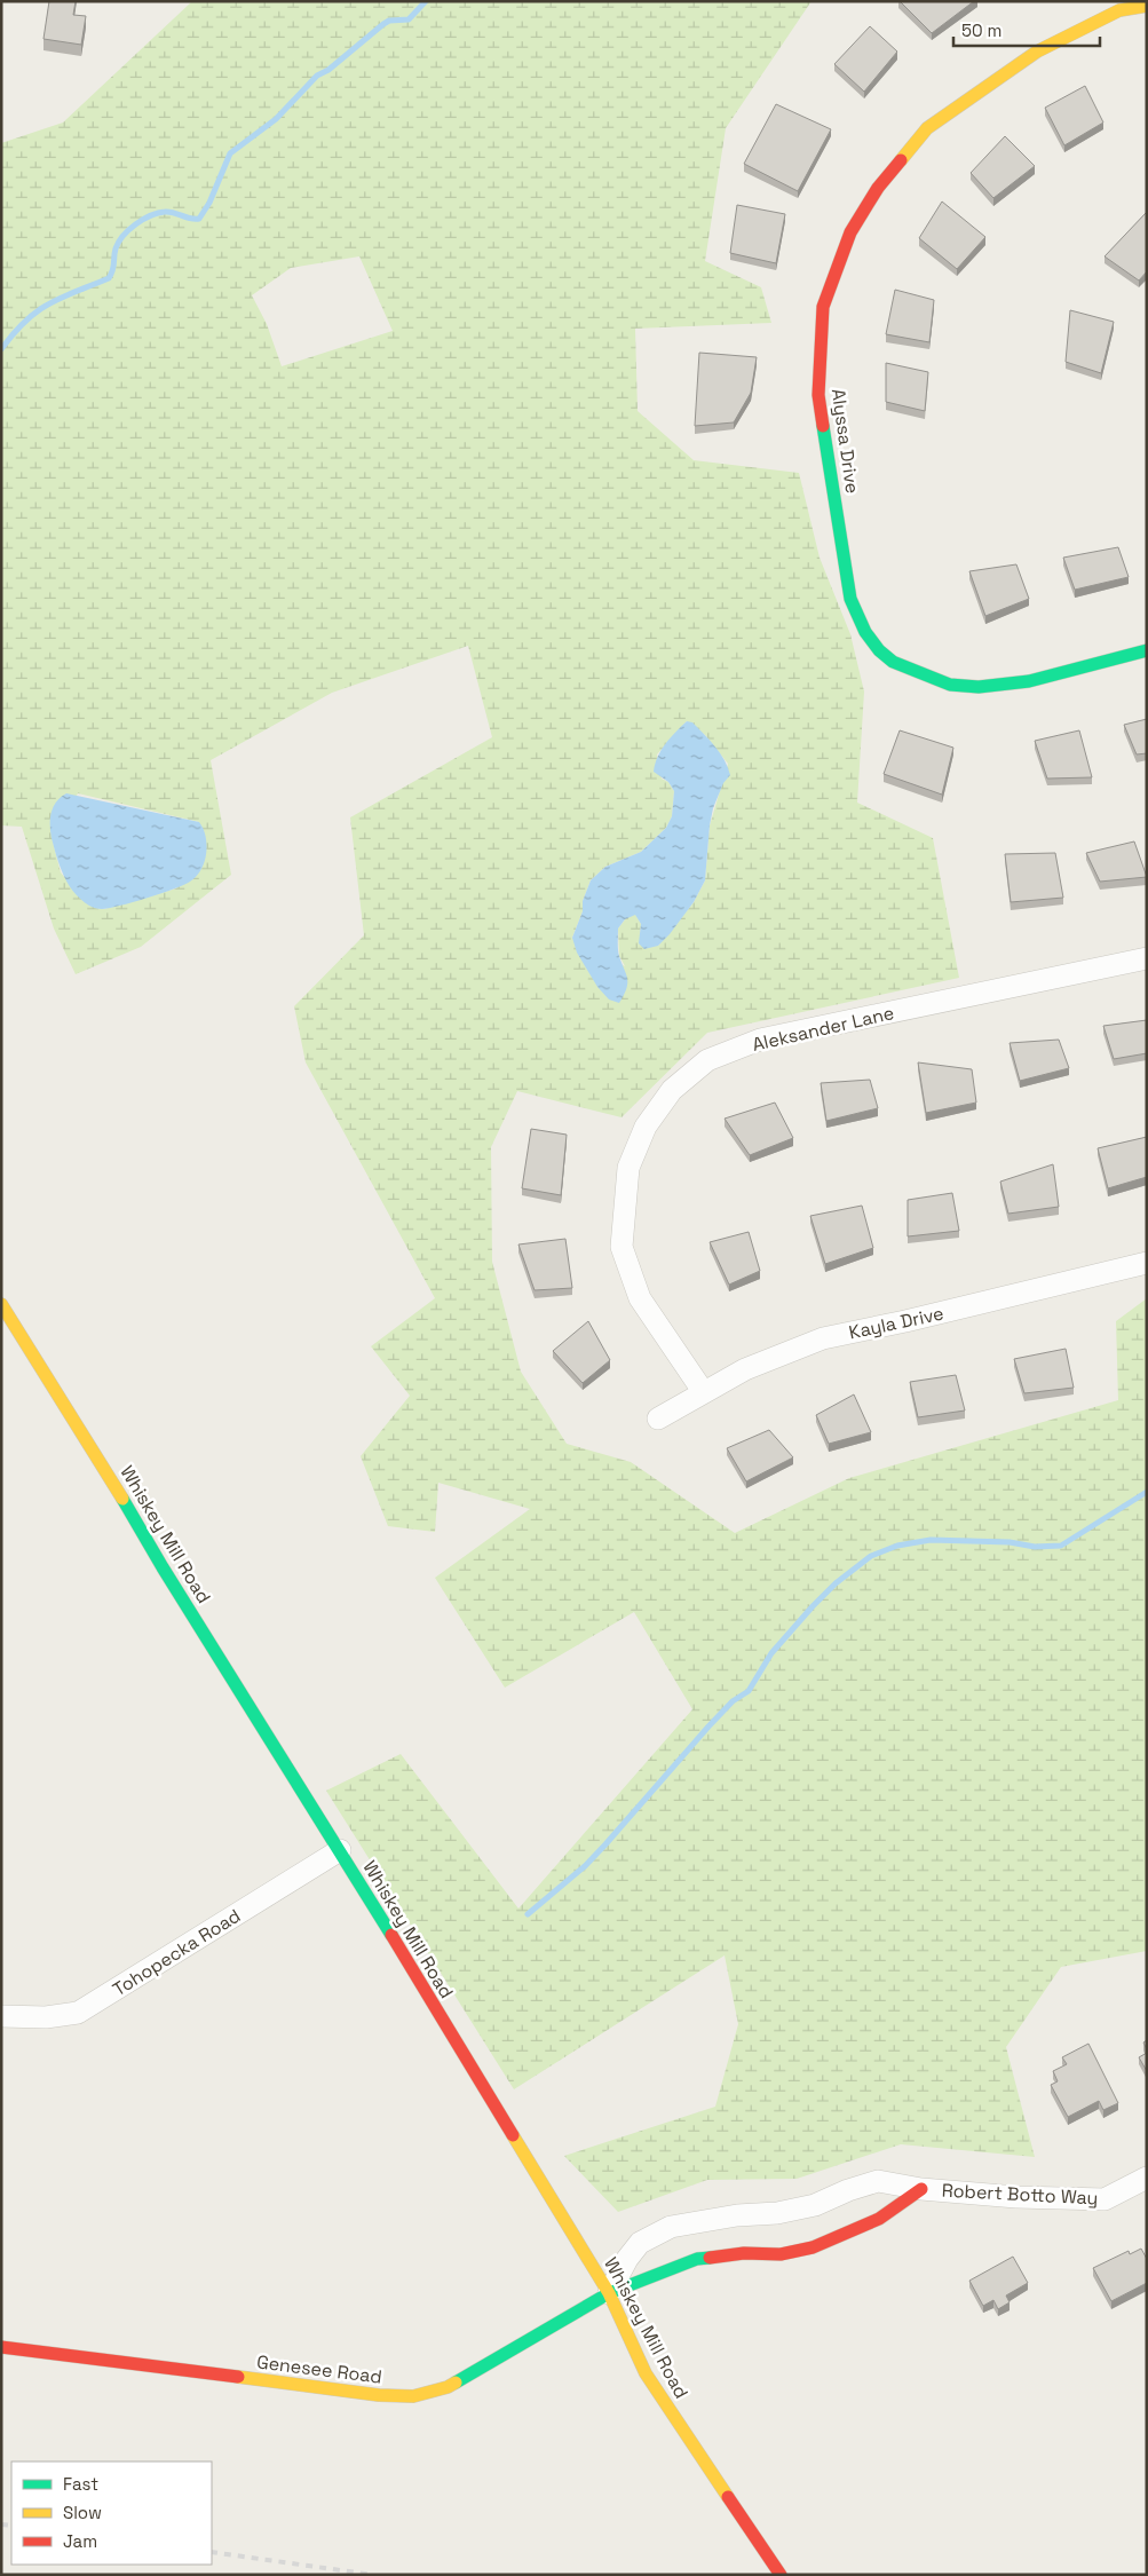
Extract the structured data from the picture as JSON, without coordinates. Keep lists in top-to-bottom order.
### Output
{
  "streets": {
    "street": [
      "Alyssa Drive",
      "Aleksander Lane",
      "Kayla Drive",
      "Whiskey Mill Road",
      "Tohopecka Road",
      "Robert Botto Way",
      "Genesee Road"
    ]
  },
  "crossings": [
    ["Aleksander Lane", "Kayla Drive"],
    ["Whiskey Mill Road", "Tohopecka Road"],
    ["Whiskey Mill Road", "Robert Botto Way"],
    ["Whiskey Mill Road", "Genesee Road"],
    ["Robert Botto Way", "Genesee Road"]
  ],
  "legend": ["Fast", "Slow", "Jam"],
  "scale_bar": "50 m"
}
